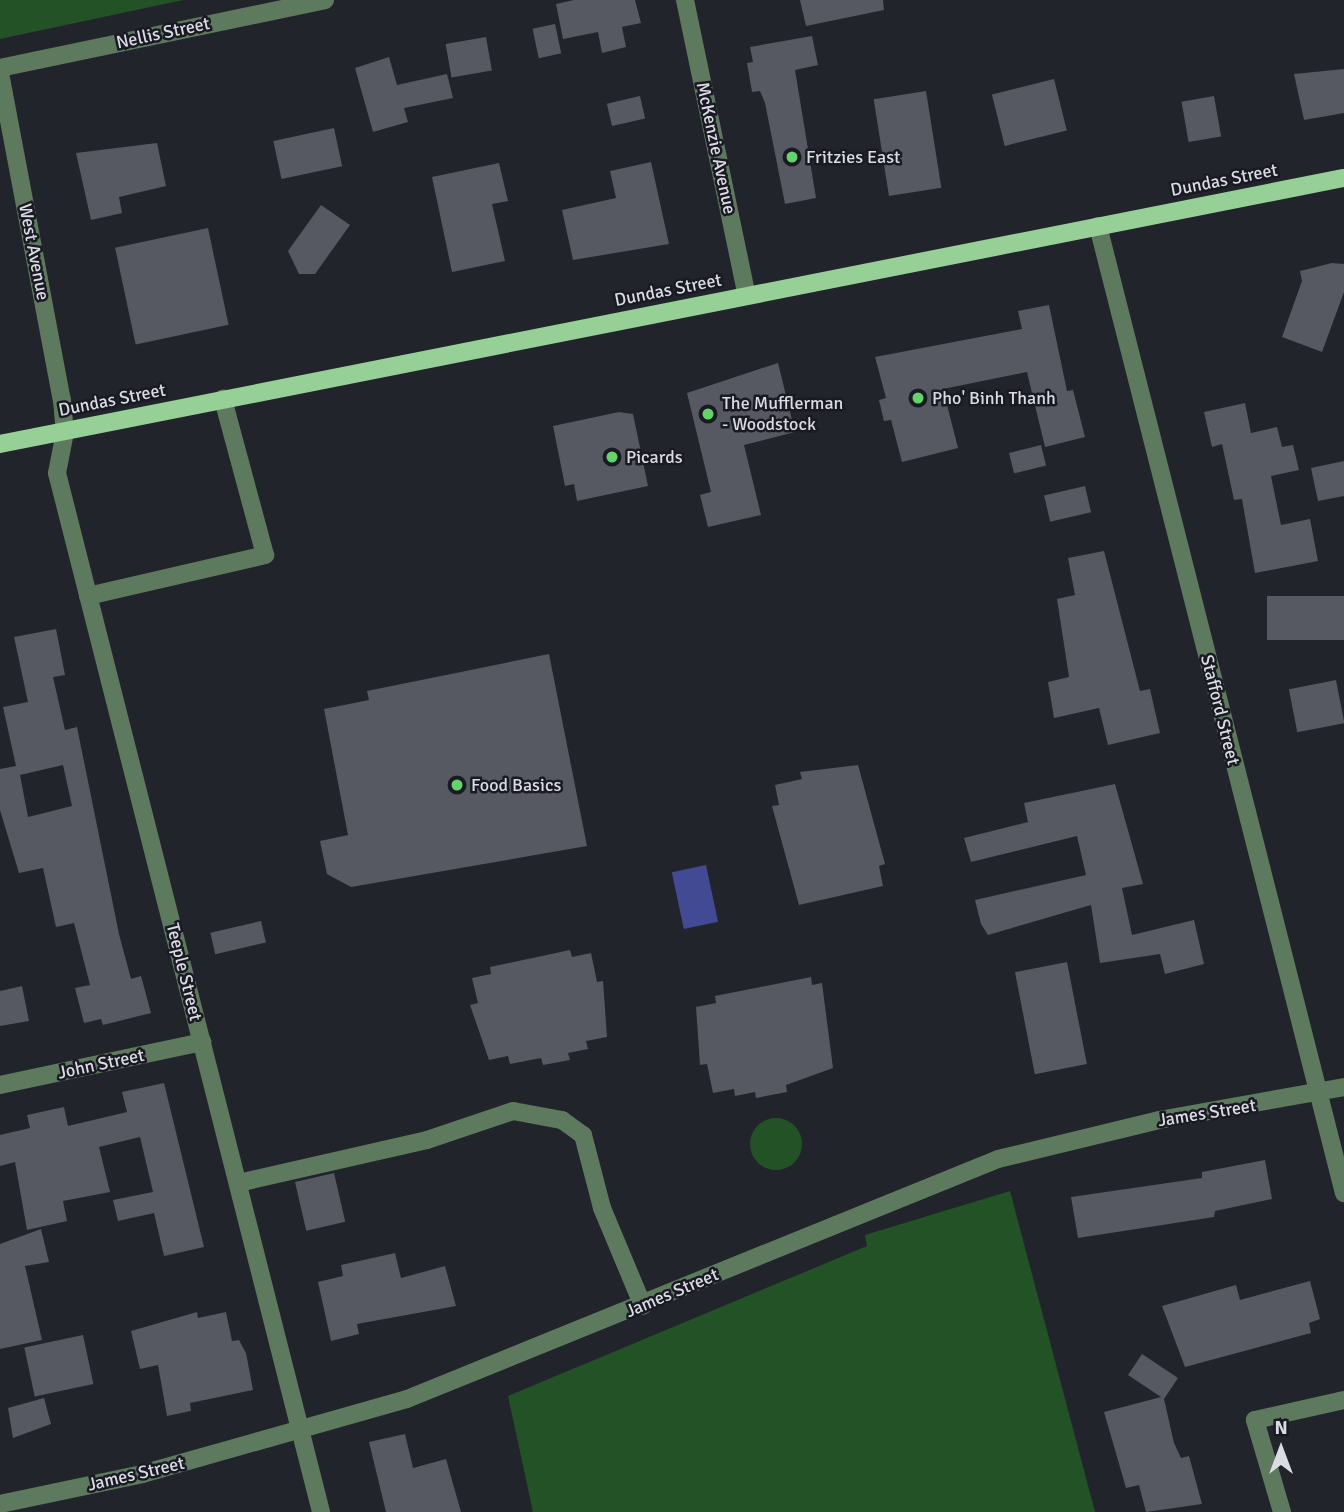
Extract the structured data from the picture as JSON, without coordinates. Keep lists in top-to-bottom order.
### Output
{
  "streets": {
    "main road": ["Dundas Street"],
    "street": [
      "Nellis Street",
      "McKenzie Avenue",
      "West Avenue",
      "Stafford Street",
      "Teeple Street",
      "John Street",
      "James Street"
    ]
  },
  "crossings": [
    ["McKenzie Avenue", "Dundas Street"],
    ["Dundas Street", "West Avenue"],
    ["Dundas Street", "Stafford Street"],
    ["Dundas Street", "Teeple Street"],
    ["West Avenue", "Teeple Street"],
    ["Stafford Street", "James Street"],
    ["Teeple Street", "John Street"],
    ["Teeple Street", "James Street"]
  ],
  "places": [
    "Fritzies East",
    "Pho' Binh Thanh",
    "The Mufflerman - Woodstock",
    "Picards",
    "Food Basics"
  ],
  "north": "top"
}
